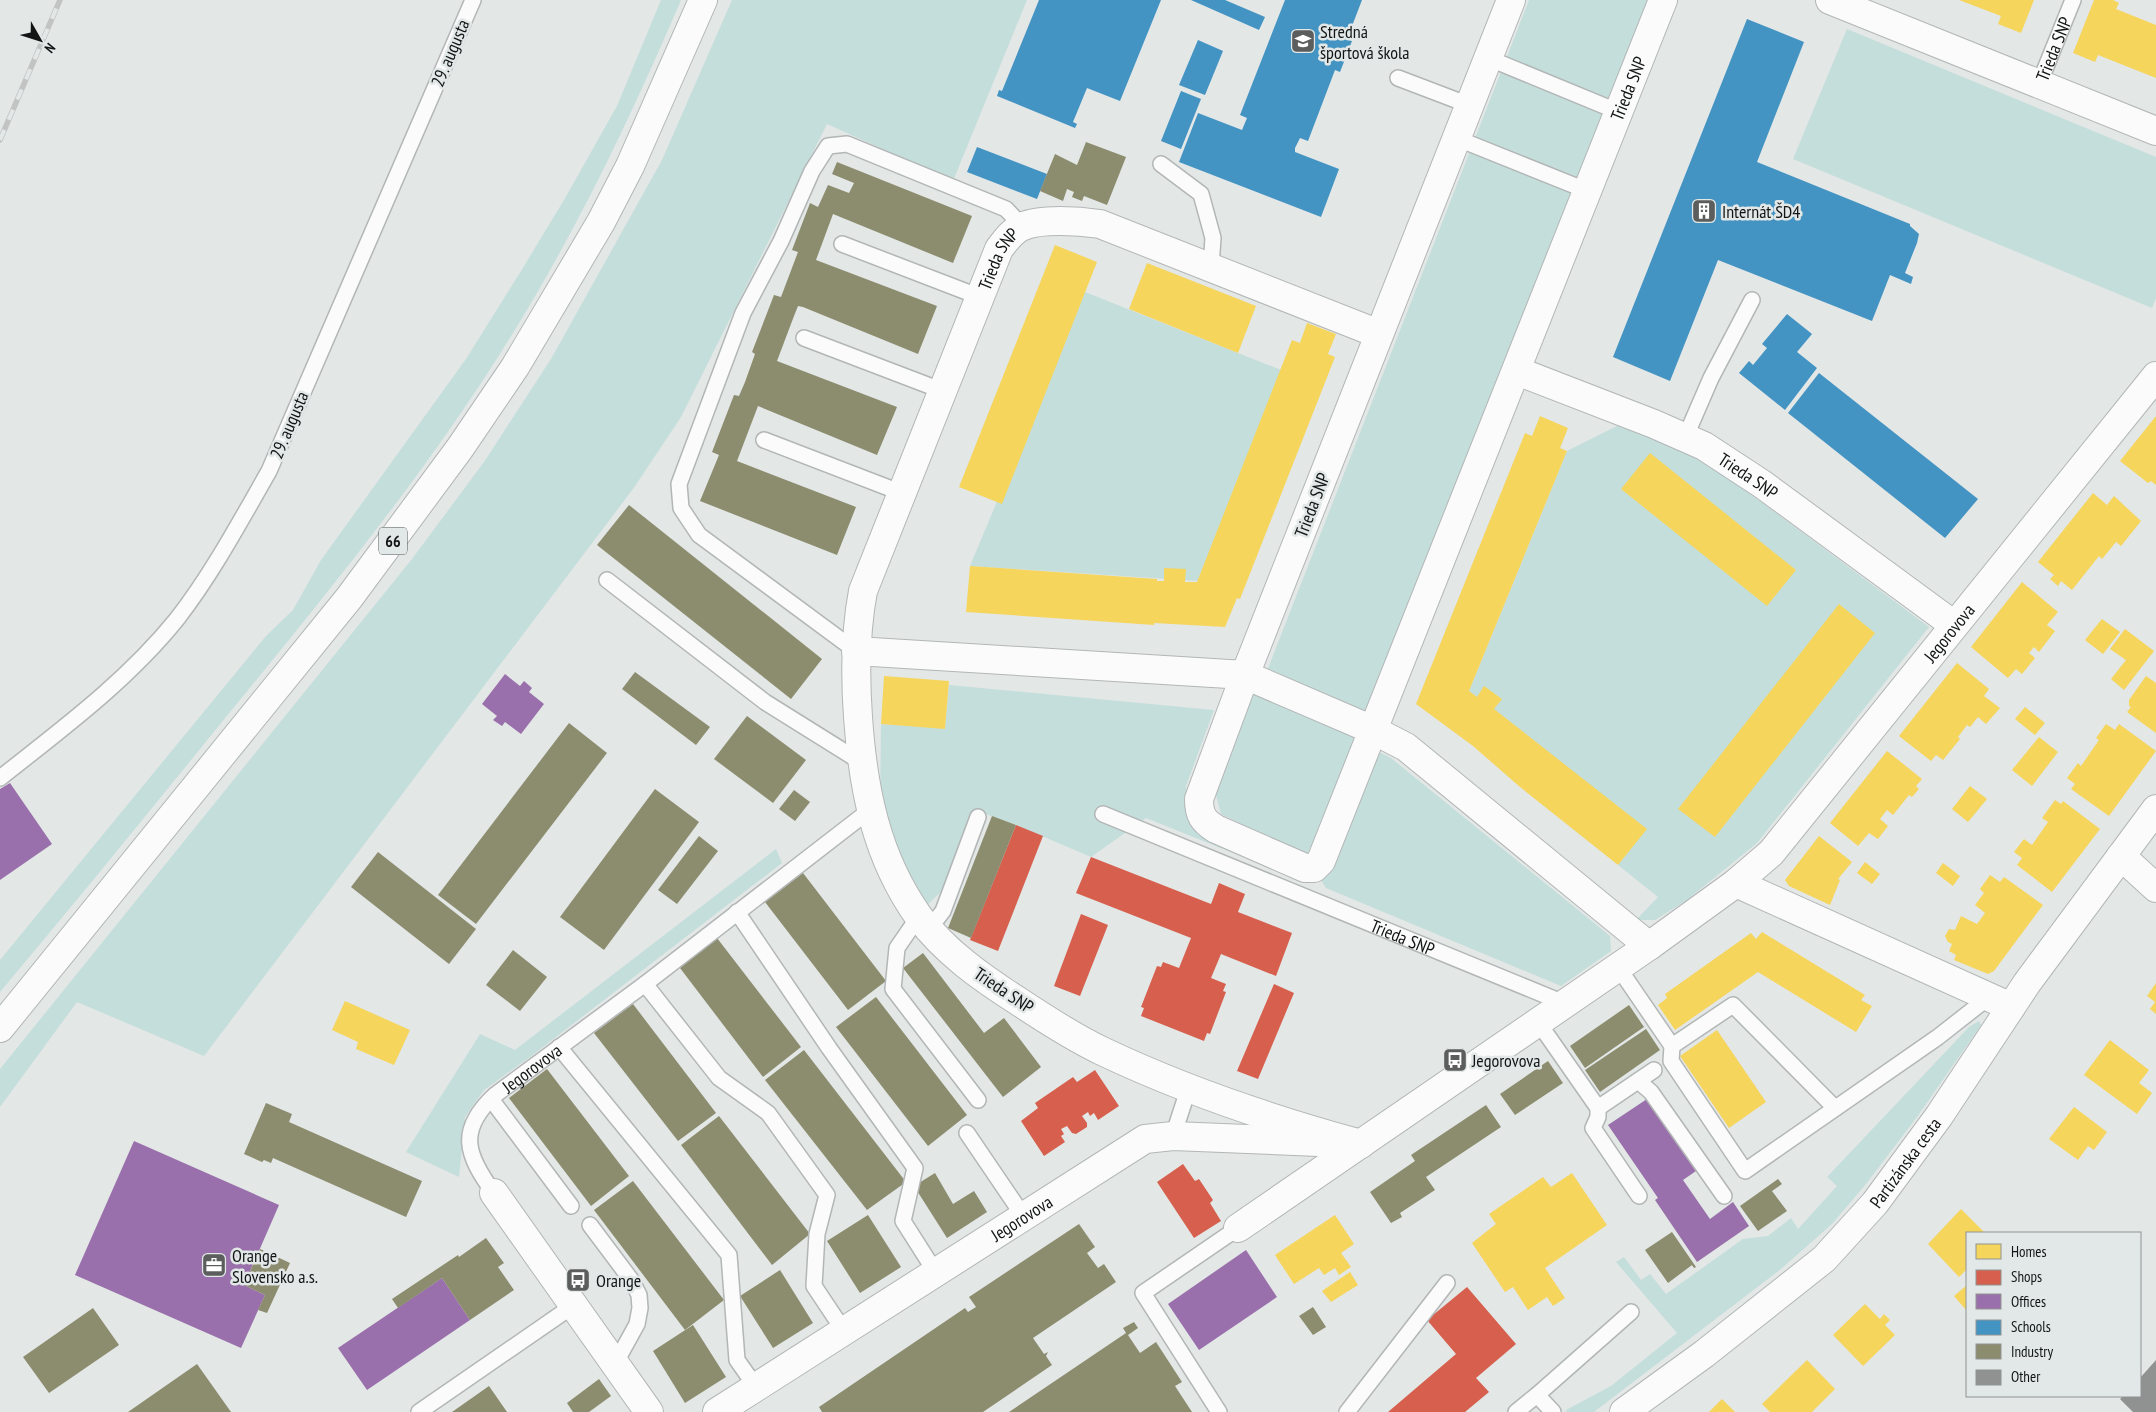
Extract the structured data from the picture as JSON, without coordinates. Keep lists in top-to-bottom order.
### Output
{
  "streets": {
    "street": [
      "Trieda SNP",
      "66",
      "Jegorovova",
      "Partizánska cesta"
    ],
    "lane": ["29. augusta"]
  },
  "crossings": [
    ["Trieda SNP", "Jegorovova"]
  ],
  "places": {
    "school or university": ["Stredná športová škola"],
    "building": ["Internát ŠD4"],
    "bus stop": ["Jegorovova", "Orange"],
    "office": ["Orange Slovensko a.s."]
  },
  "legend": [
    "Homes",
    "Shops",
    "Offices",
    "Schools",
    "Industry",
    "Other"
  ],
  "north": "bottom right"
}
